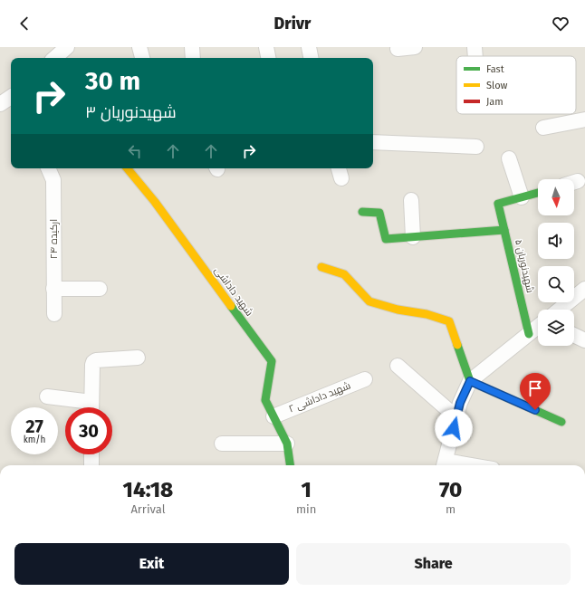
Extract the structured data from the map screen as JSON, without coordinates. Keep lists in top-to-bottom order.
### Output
{
  "streets": {
    "street": [
      "ارکیده ۲۴",
      "شهیدنوریان ۵",
      "شهید داداشی",
      "شهید داداشی ۲"
    ]
  },
  "crossings": [
    ["شهید داداشی", "شهید داداشی ۲"]
  ],
  "legend": ["Fast", "Slow", "Jam"],
  "north": "bottom",
  "page": {
    "header": "Drivr",
    "turn": ["30 m", "شهیدنوریان ۳"],
    "speed": "27 km/h",
    "limit": "30",
    "eta": [
      "14:18",
      "Arrival",
      "1",
      "min",
      "70",
      "m"
    ],
    "buttons": ["Exit", "Share"]
  }
}
